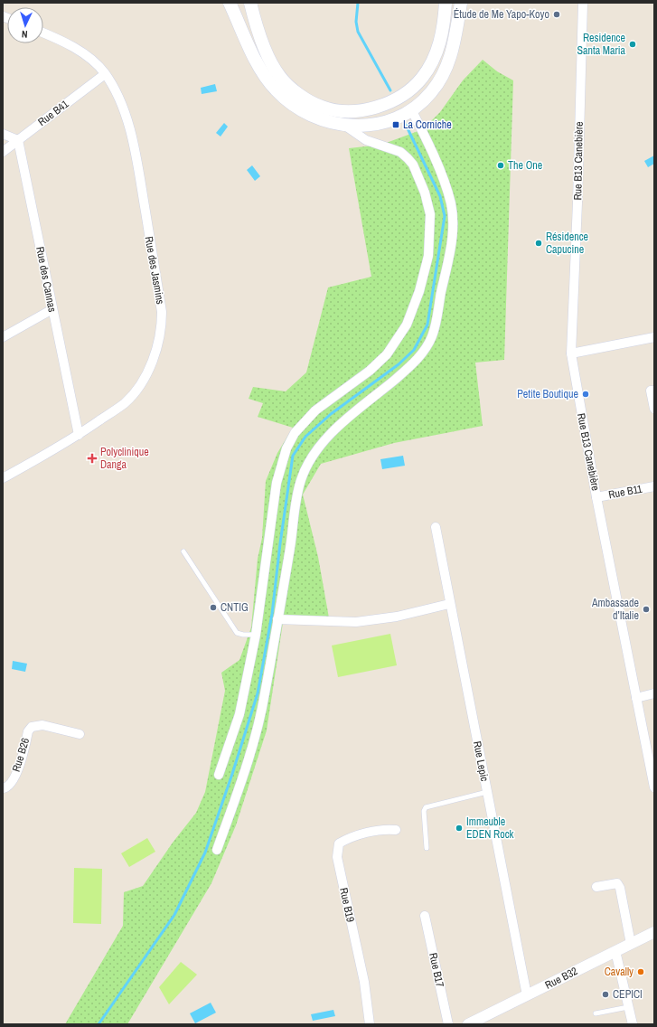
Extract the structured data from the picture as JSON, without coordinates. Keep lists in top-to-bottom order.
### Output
{
  "streets": {
    "street": [
      "Rue B41",
      "Rue B13 Canebière",
      "Rue des Jasmins",
      "Rue des Cannas",
      "Rue B11",
      "Rue B26",
      "Rue Lepic",
      "Rue B19",
      "Rue B17",
      "Rue B32"
    ]
  },
  "crossings": [
    ["Rue B41", "Rue des Jasmins"],
    ["Rue B41", "Rue des Cannas"],
    ["Rue B13 Canebière", "Rue B11"],
    ["Rue des Jasmins", "Rue des Cannas"],
    ["Rue Lepic", "Rue B32"]
  ],
  "places": {
    "other": [
      "Étude de Me Yapo-Koyo",
      "Residence Santa Maria",
      "The One",
      "Résidence Capucine",
      "Petite Boutique",
      "CNTIG",
      "Ambassade d’Italie",
      "Immeuble EDEN Rock",
      "Cavally",
      "CEPICI"
    ],
    "transit": ["La Corniche"],
    "health": ["Polyclinique Danga"]
  },
  "north": "bottom"
}
